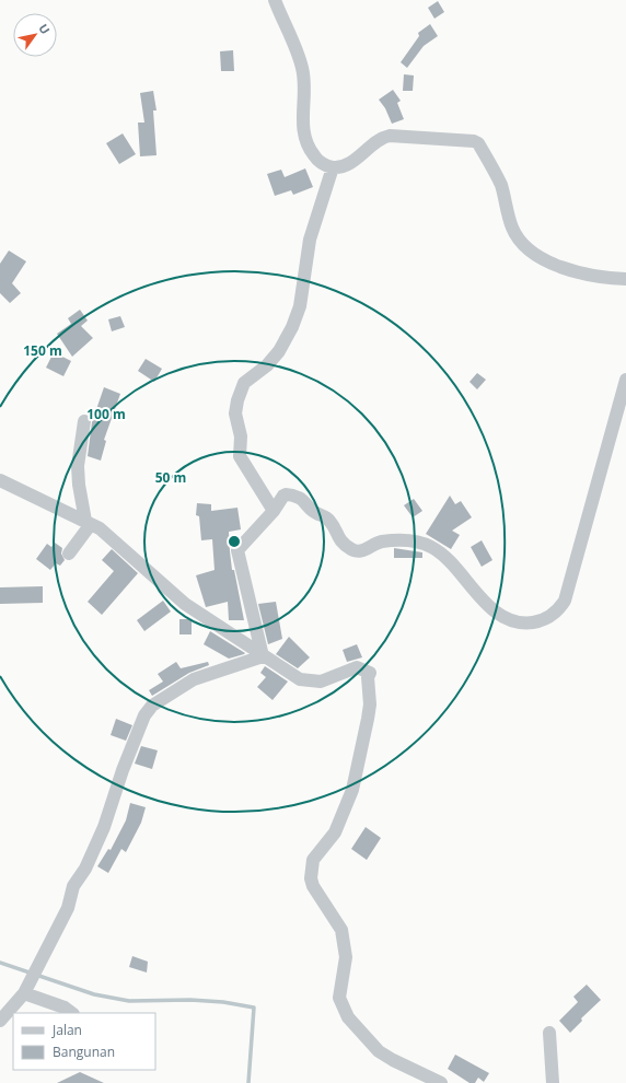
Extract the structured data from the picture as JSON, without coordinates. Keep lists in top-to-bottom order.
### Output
{
  "legend": ["Jalan", "Bangunan"],
  "north": "top right",
  "rings": ["150 m", "100 m", "50 m"]
}
